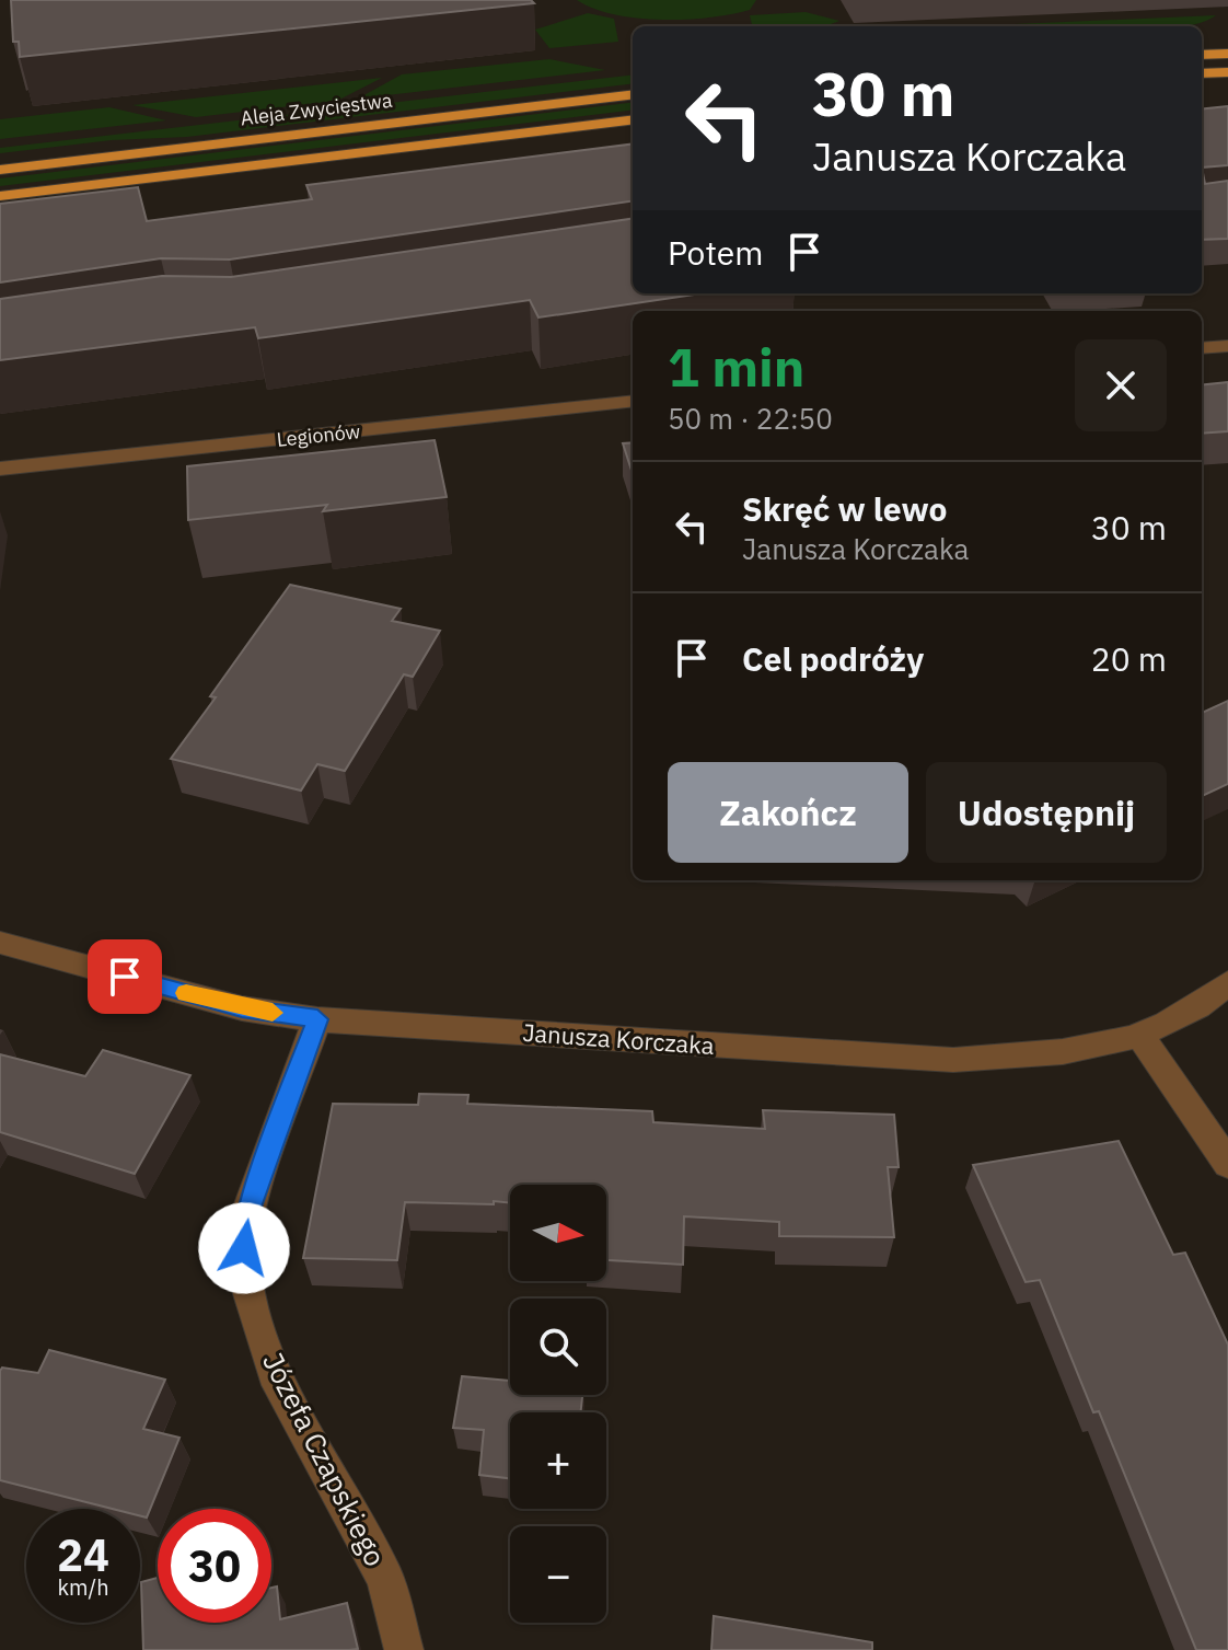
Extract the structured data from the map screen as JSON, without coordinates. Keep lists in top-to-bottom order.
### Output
{
  "streets": {
    "main road": ["Aleja Zwycięstwa"],
    "street": ["Legionów", "Janusza Korczaka", "Józefa Czapskiego"]
  },
  "crossings": [
    ["Janusza Korczaka", "Józefa Czapskiego"]
  ],
  "north": "right",
  "page": {
    "turn": ["30 m", "Janusza Korczaka"],
    "then": "Potem",
    "heading": ["1 min", "50 m · 22:50"],
    "list": [
      {
        "name": "Skręć w lewo",
        "note": "Janusza Korczaka",
        "value": "30 m"
      },
      {
        "name": "Cel podróży",
        "value": "20 m"
      }
    ],
    "buttons": ["Zakończ", "Udostępnij"],
    "map_buttons": ["+", "−"],
    "speed": "24 km/h",
    "limit": "30"
  }
}
